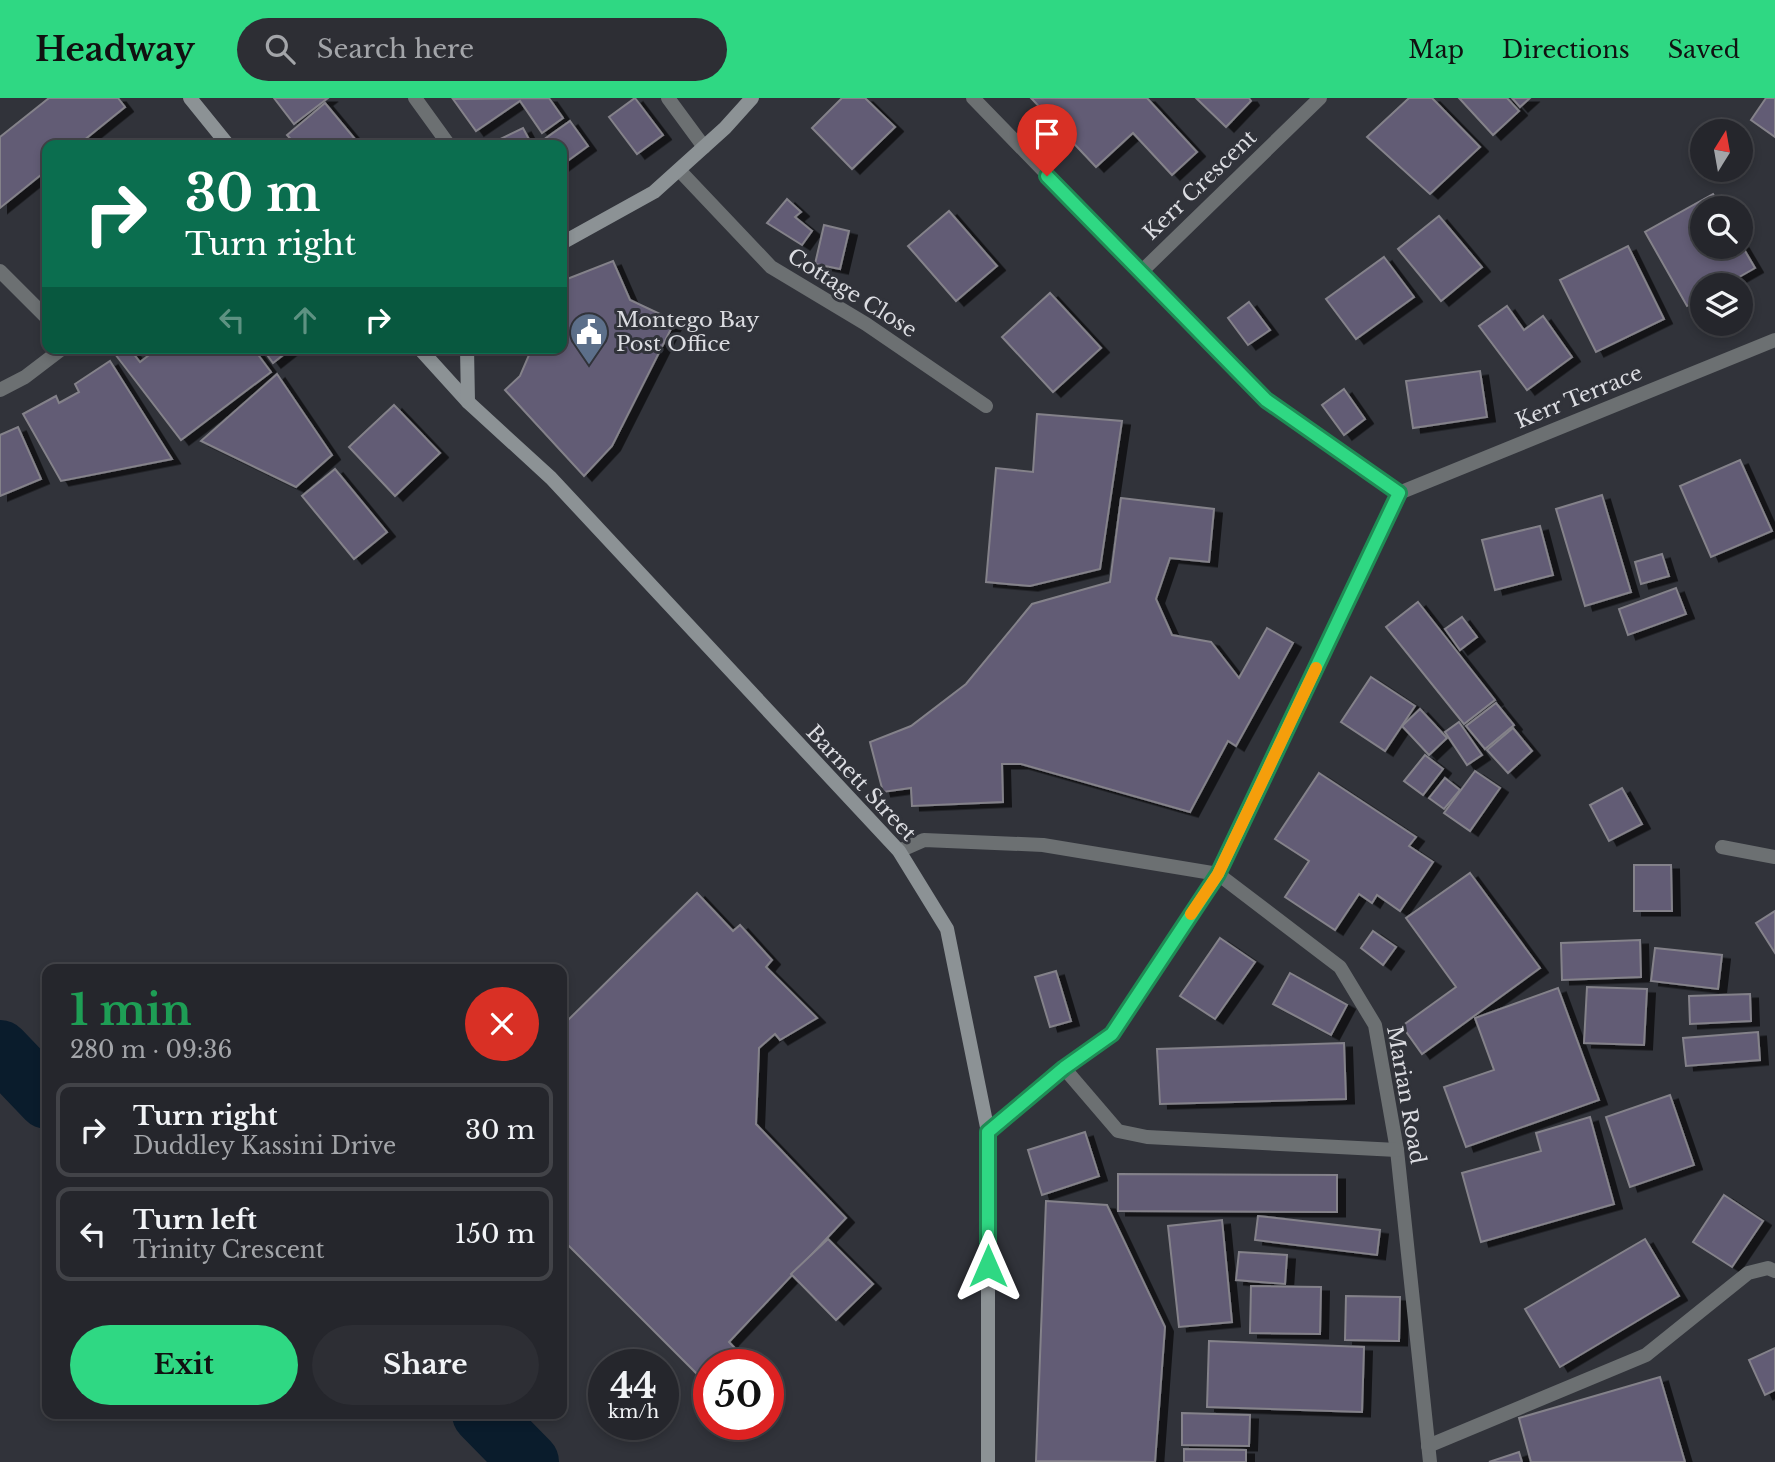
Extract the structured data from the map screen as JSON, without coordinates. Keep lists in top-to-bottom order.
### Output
{
  "streets": {
    "main road": ["Barnett Street"],
    "street": [
      "Kerr Crescent",
      "Cottage Close",
      "Kerr Terrace",
      "Marian Road"
    ]
  },
  "crossings": [
    ["Barnett Street", "Marian Road"]
  ],
  "places": {
    "public building": ["Montego Bay Post Office"]
  },
  "north": "top",
  "page": {
    "header": "Headway",
    "search": "Search here",
    "nav": ["Map", "Directions", "Saved"],
    "turn": ["30 m", "Turn right"],
    "heading": ["1 min", "280 m · 09:36"],
    "list": [
      {
        "name": "Turn right",
        "note": "Duddley Kassini Drive",
        "value": "30 m"
      },
      {
        "name": "Turn left",
        "note": "Trinity Crescent",
        "value": "150 m"
      }
    ],
    "buttons": ["Exit", "Share"],
    "speed": "44 km/h",
    "limit": "50"
  }
}
